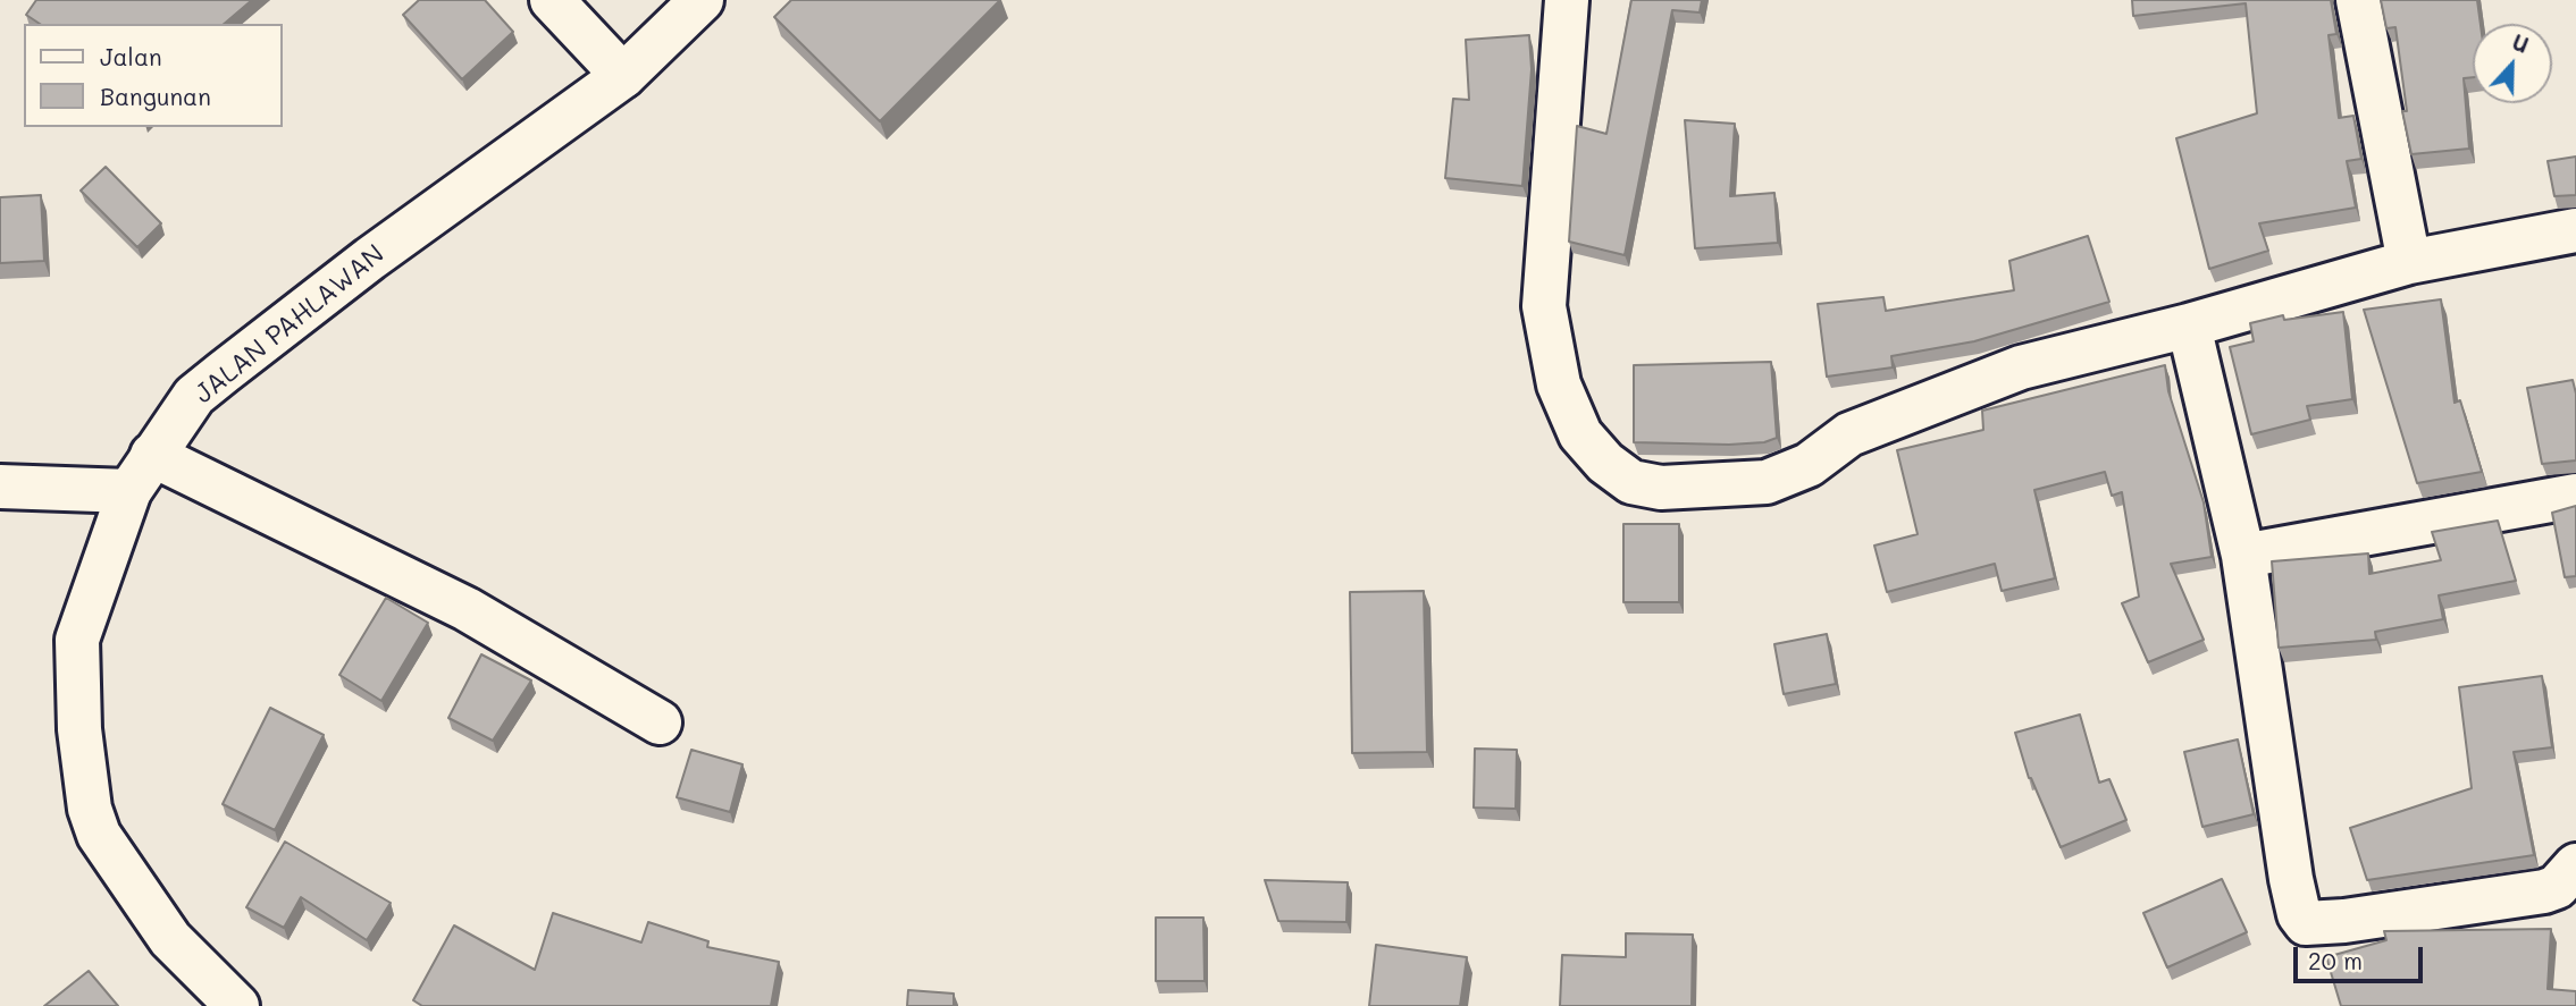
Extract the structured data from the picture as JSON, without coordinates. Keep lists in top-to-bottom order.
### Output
{
  "streets": {
    "main road": ["JALAN PAHLAWAN"]
  },
  "legend": ["Jalan", "Bangunan"],
  "scale_bar": "20 m",
  "north": "top"
}
